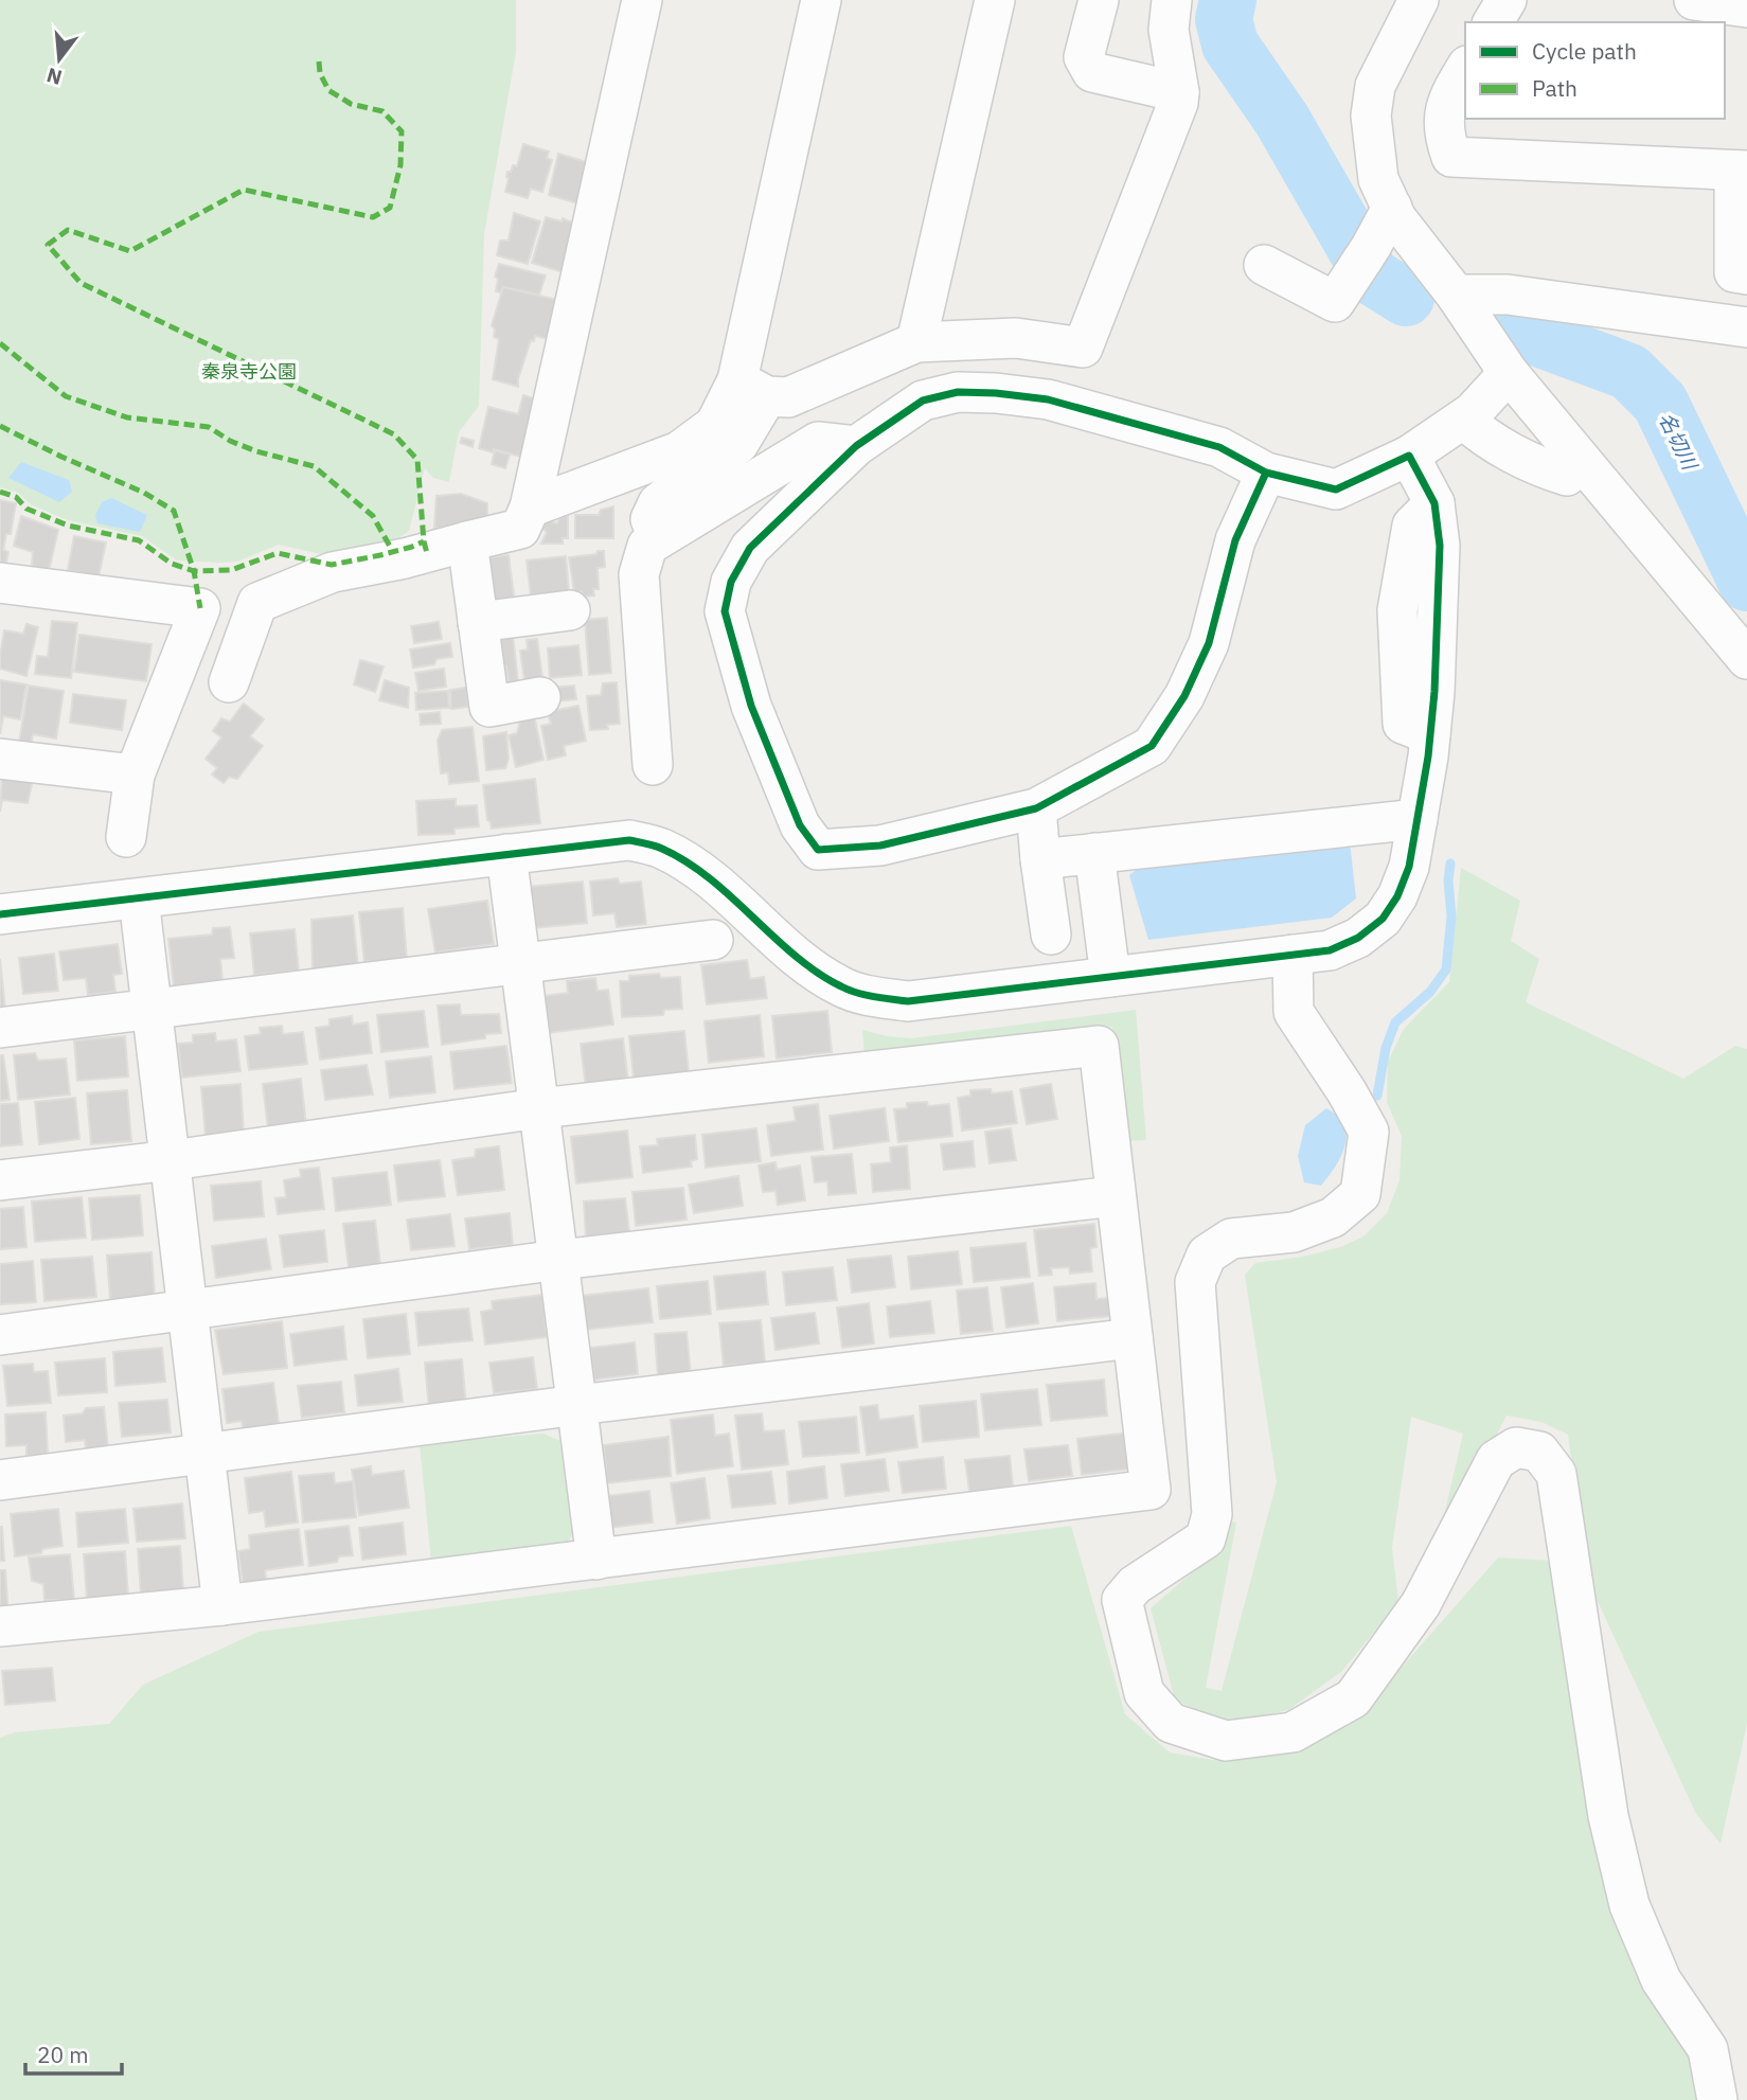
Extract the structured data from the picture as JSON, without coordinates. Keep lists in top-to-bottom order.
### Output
{
  "water": ["名切川"],
  "parks": ["秦泉寺公園"],
  "legend": ["Cycle path", "Path"],
  "scale_bar": "20 m",
  "north": "bottom"
}
